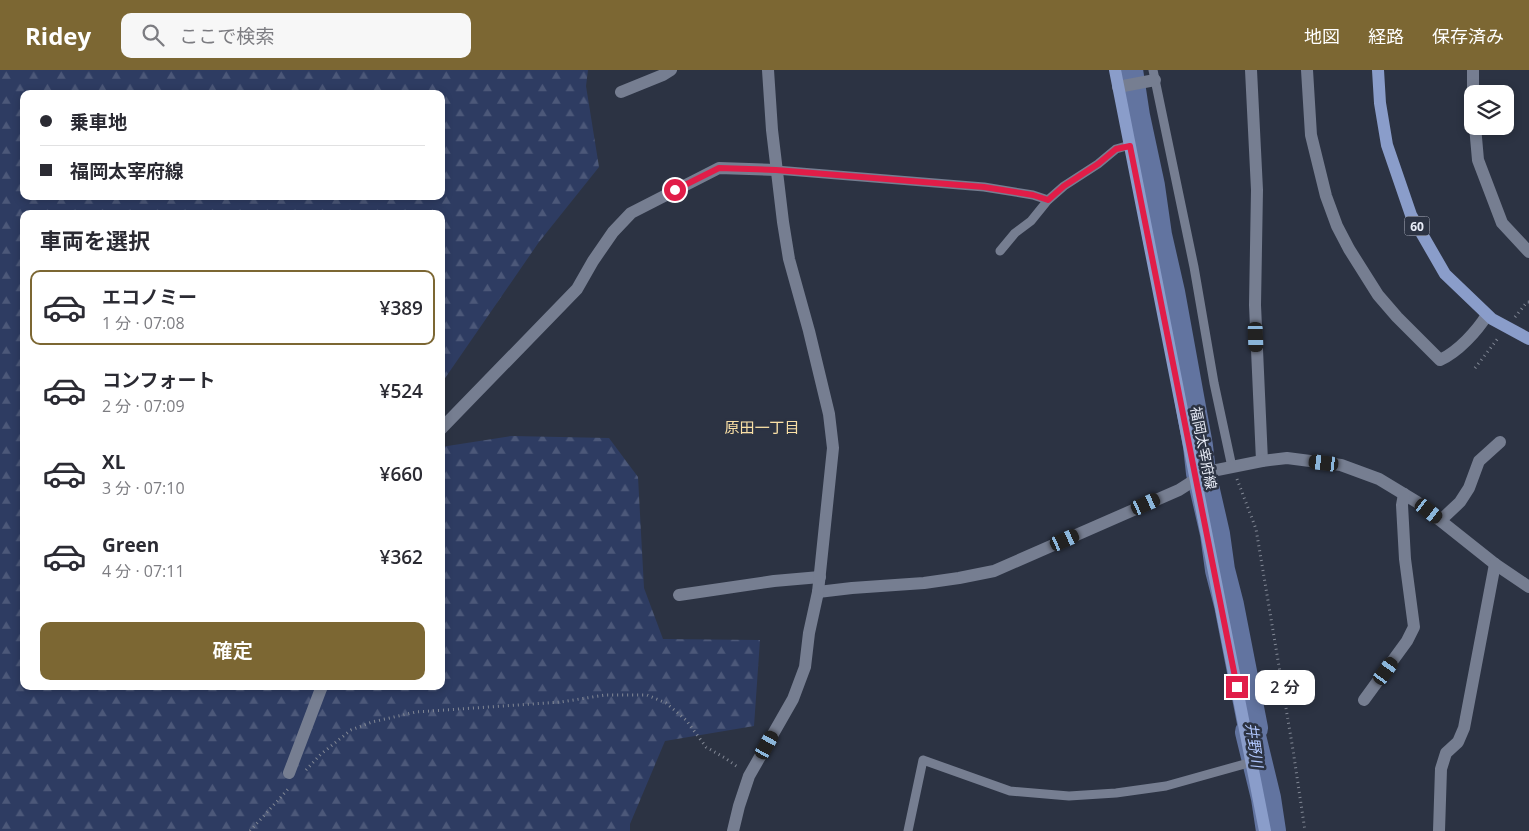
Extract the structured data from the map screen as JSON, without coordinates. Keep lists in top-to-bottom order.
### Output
{
  "streets": {
    "main road": ["60", "福岡太宰府線"]
  },
  "districts": ["原田一丁目"],
  "water": ["井野川"],
  "page": {
    "header": "Ridey",
    "search": "ここで検索",
    "nav": ["地図", "経路", "保存済み"],
    "banner": ["乗車地", "福岡太宰府線"],
    "heading": "車両を選択",
    "list": [
      {
        "name": "エコノミー",
        "note": "1 分 · 07:08",
        "value": "¥389"
      },
      {
        "name": "コンフォート",
        "note": "2 分 · 07:09",
        "value": "¥524"
      },
      {
        "name": "XL",
        "note": "3 分 · 07:10",
        "value": "¥660"
      },
      {
        "name": "Green",
        "note": "4 分 · 07:11",
        "value": "¥362"
      }
    ],
    "buttons": "確定",
    "bubble": "2 分"
  }
}
